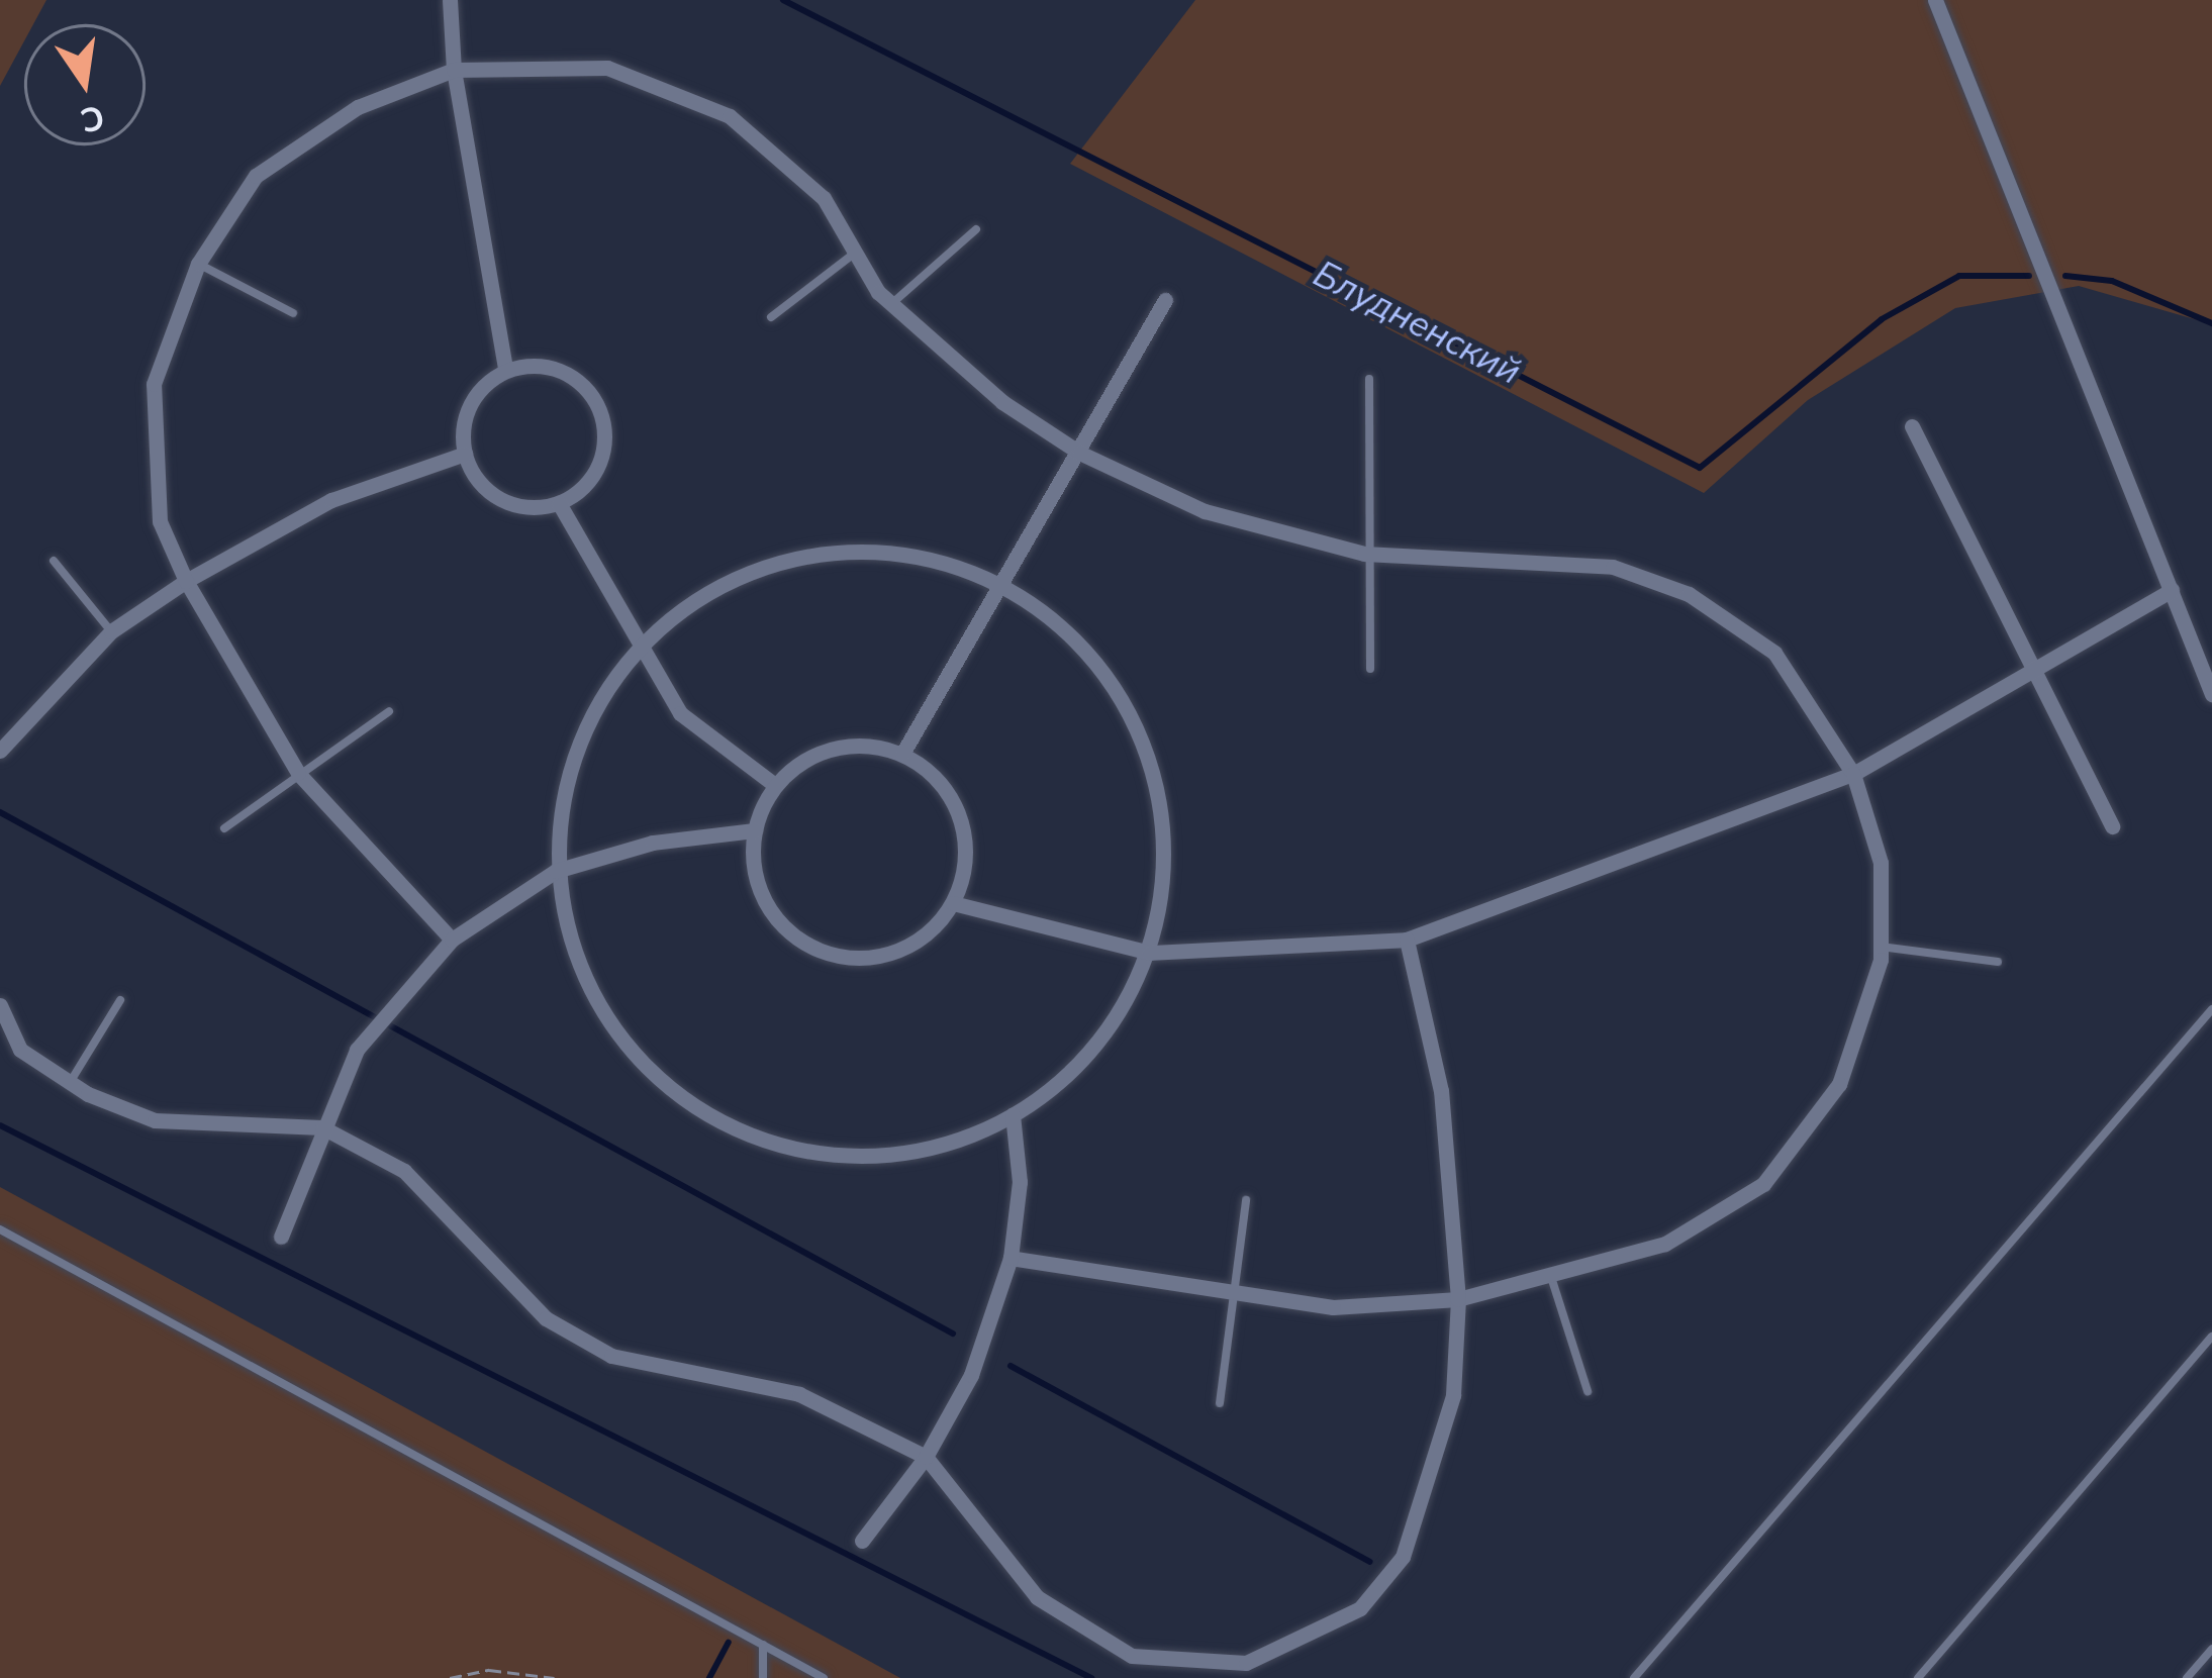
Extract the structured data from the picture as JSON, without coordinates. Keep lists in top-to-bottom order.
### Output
{
  "water": ["Блудненский"],
  "north": "bottom"
}
